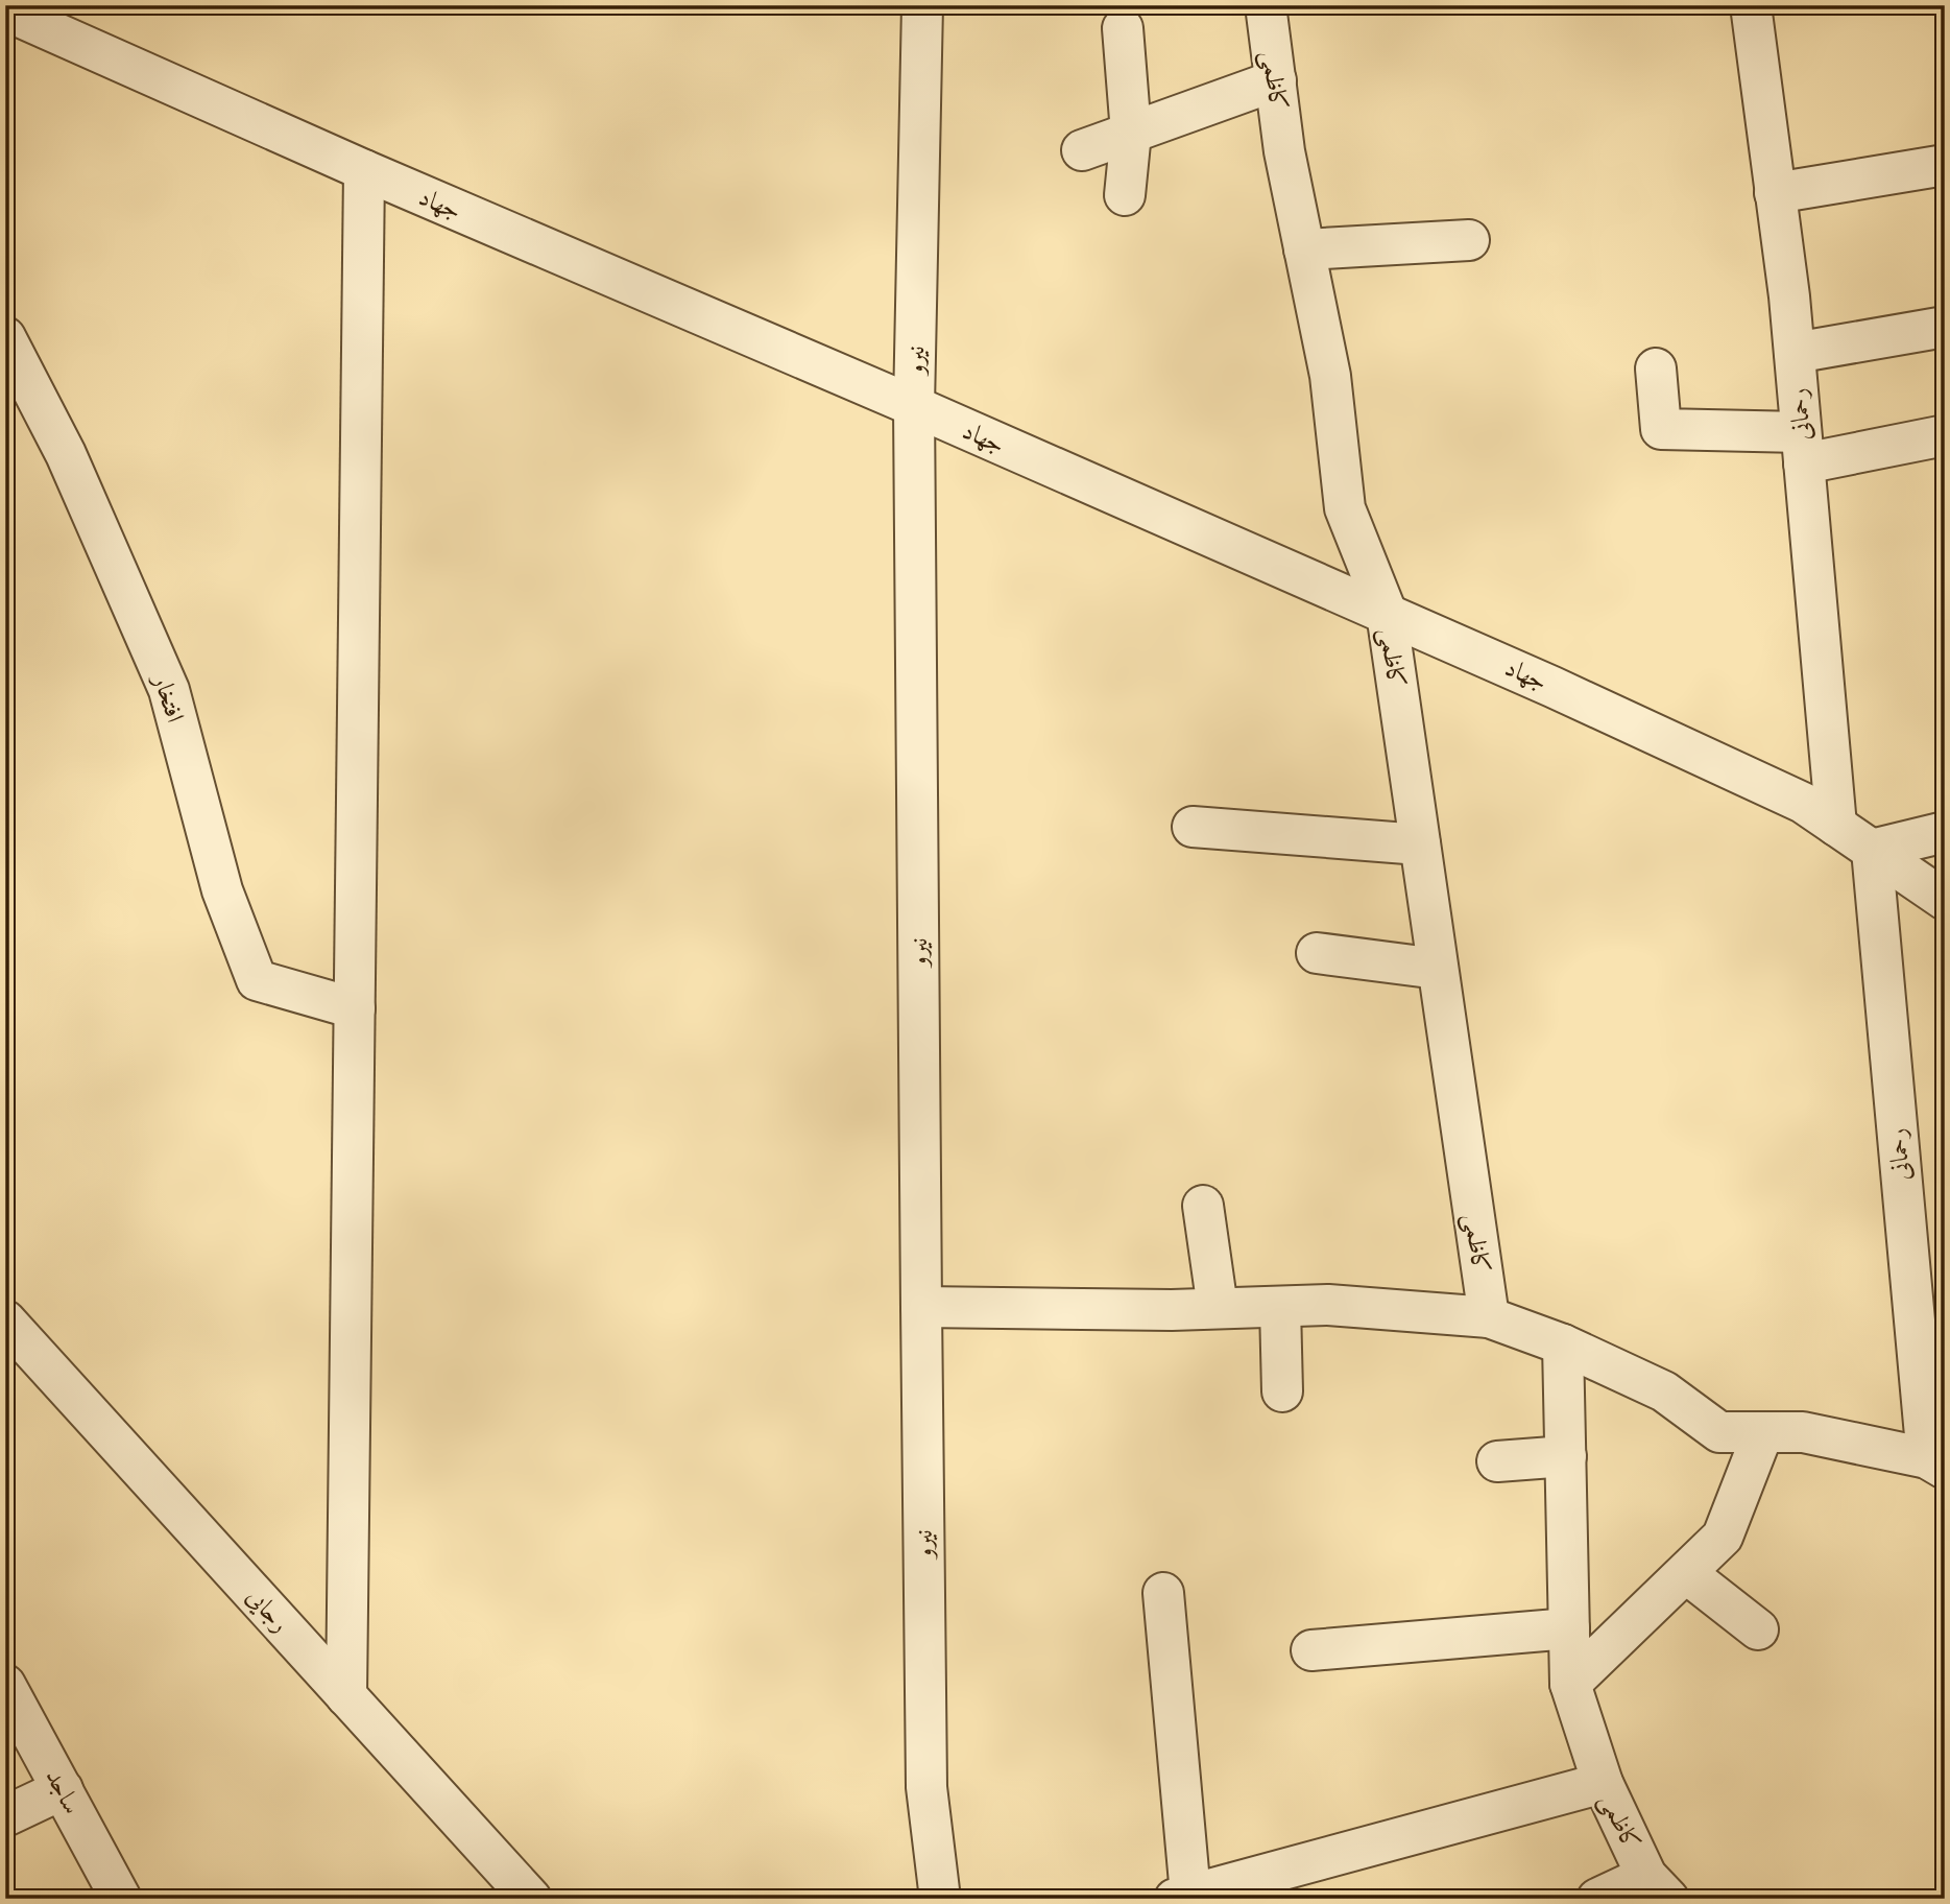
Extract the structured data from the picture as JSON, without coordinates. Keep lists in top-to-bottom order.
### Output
{
  "streets": {
    "street": [
      "کاظمی",
      "جهاد",
      "نیرو",
      "رحمانی",
      "افتخار",
      "رجایی",
      "ساجد"
    ]
  },
  "crossings": [
    ["کاظمی", "جهاد"],
    ["جهاد", "نیرو"],
    ["جهاد", "رحمانی"]
  ]
}
